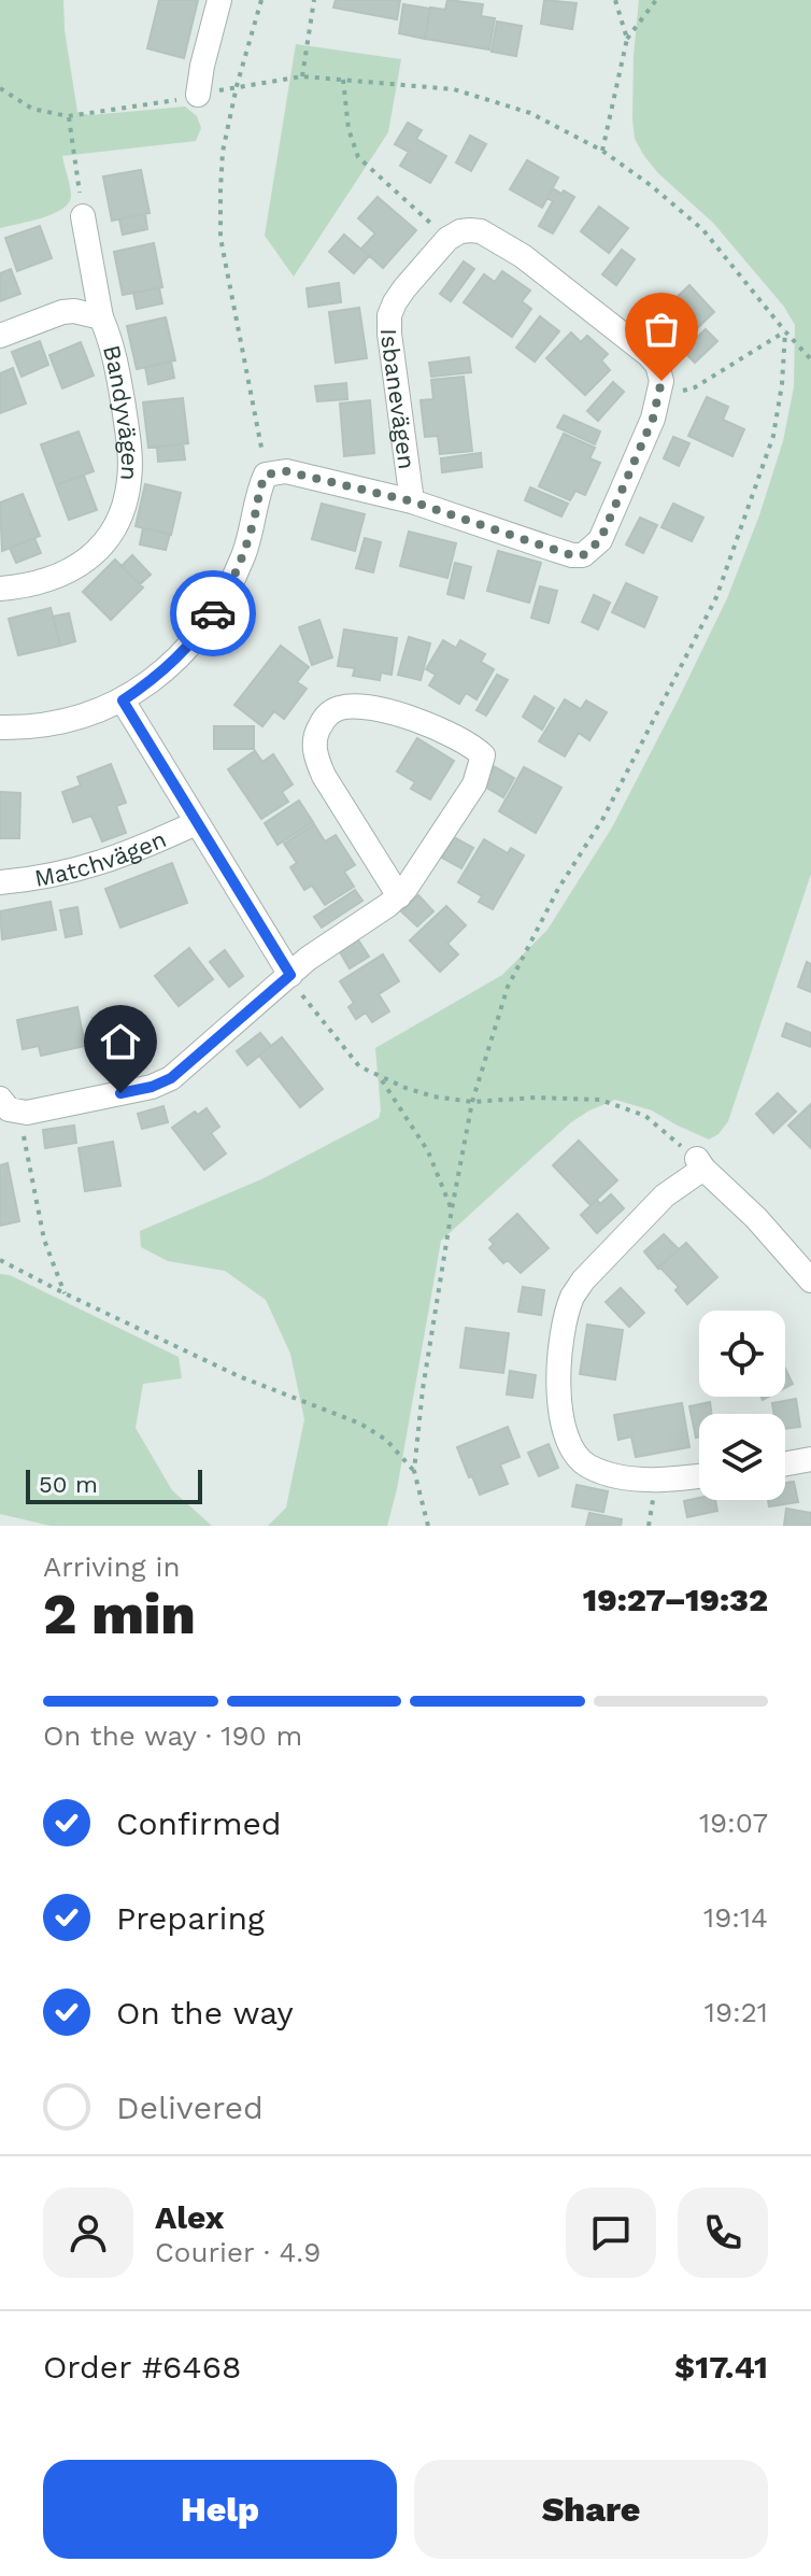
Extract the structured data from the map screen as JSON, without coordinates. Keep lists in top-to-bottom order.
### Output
{
  "streets": {
    "street": ["Isbanevägen", "Bandyvägen", "Matchvägen"]
  },
  "scale_bar": "50 m",
  "page": {
    "scale": "50 m",
    "heading": ["2 min", "Arriving in", "19:27–19:32"],
    "panel": [
      "Alex",
      "Courier · 4.9",
      "Order #6468",
      "$17.41"
    ],
    "bar": "On the way · 190 m",
    "list": [
      ["Confirmed", "19:07"],
      ["Preparing", "19:14"],
      ["On the way", "19:21"],
      "Delivered"
    ],
    "buttons": ["Help", "Share"]
  }
}
